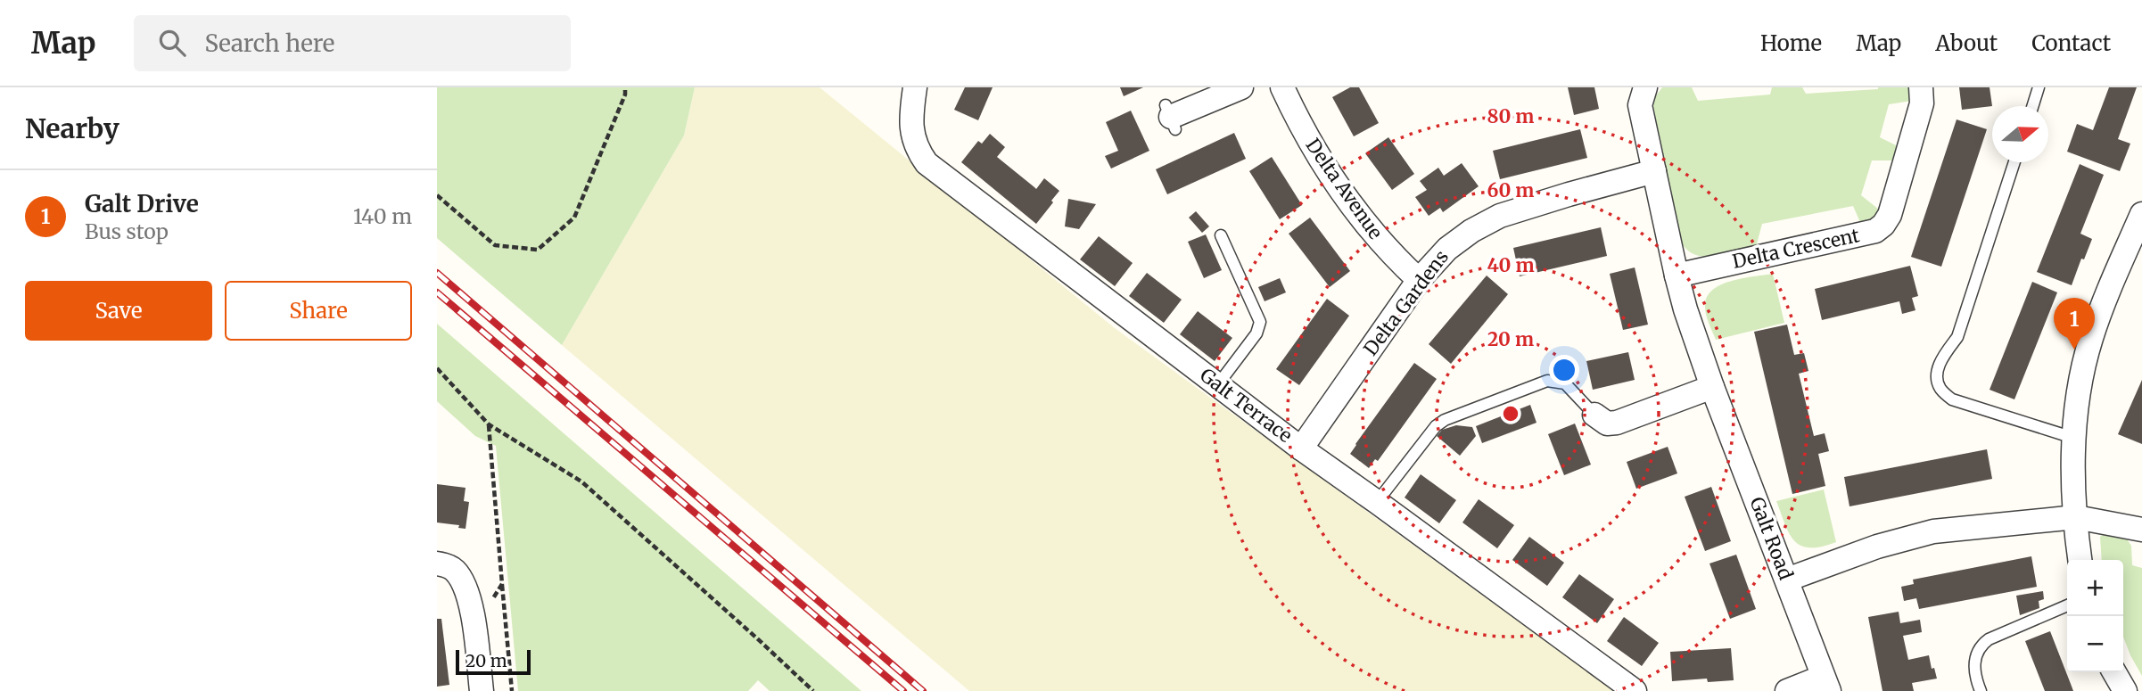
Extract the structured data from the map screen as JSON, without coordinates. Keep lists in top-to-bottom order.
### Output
{
  "streets": {
    "street": [
      "Delta Avenue",
      "Delta Crescent",
      "Delta Gardens",
      "Galt Terrace",
      "Galt Road"
    ]
  },
  "crossings": [
    ["Delta Avenue", "Delta Gardens"],
    ["Delta Crescent", "Galt Road"],
    ["Delta Gardens", "Galt Terrace"],
    ["Delta Gardens", "Galt Road"]
  ],
  "scale_bar": "20 m",
  "north": "right",
  "page": {
    "header": "Map",
    "search": "Search here",
    "nav": [
      "Home",
      "Map",
      "About",
      "Contact"
    ],
    "heading": "Nearby",
    "list": [
      {
        "mark": "1",
        "name": "Galt Drive",
        "note": "Bus stop",
        "value": "140 m"
      }
    ],
    "buttons": ["Save", "Share"],
    "pins": "1",
    "map_buttons": ["+", "−"],
    "scale": "20 m"
  },
  "rings": [
    "80 m",
    "60 m",
    "40 m",
    "20 m"
  ]
}
